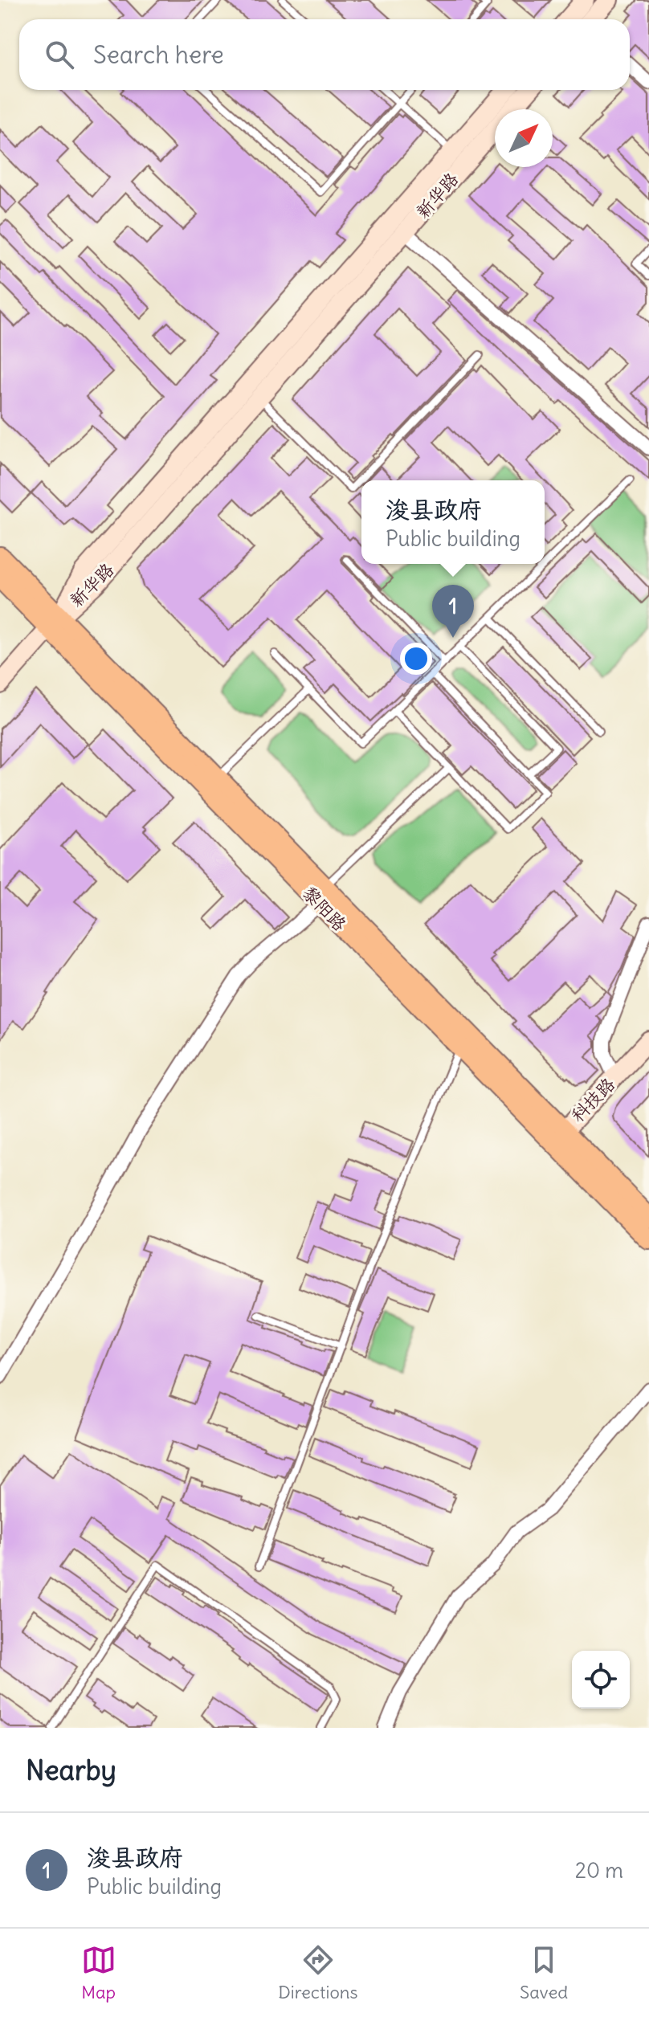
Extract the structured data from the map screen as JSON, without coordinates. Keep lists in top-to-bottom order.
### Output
{
  "streets": {
    "main road": ["新华路", "黎阳路", "科技路"]
  },
  "crossings": [
    ["新华路", "黎阳路"],
    ["黎阳路", "科技路"]
  ],
  "north": "top right",
  "page": {
    "search": "Search here",
    "popup": ["浚县政府", "Public building"],
    "pins": "1",
    "heading": "Nearby",
    "list": [
      {
        "mark": "1",
        "name": "浚县政府",
        "note": "Public building",
        "value": "20 m"
      }
    ],
    "nav": ["Map", "Directions", "Saved"]
  }
}
